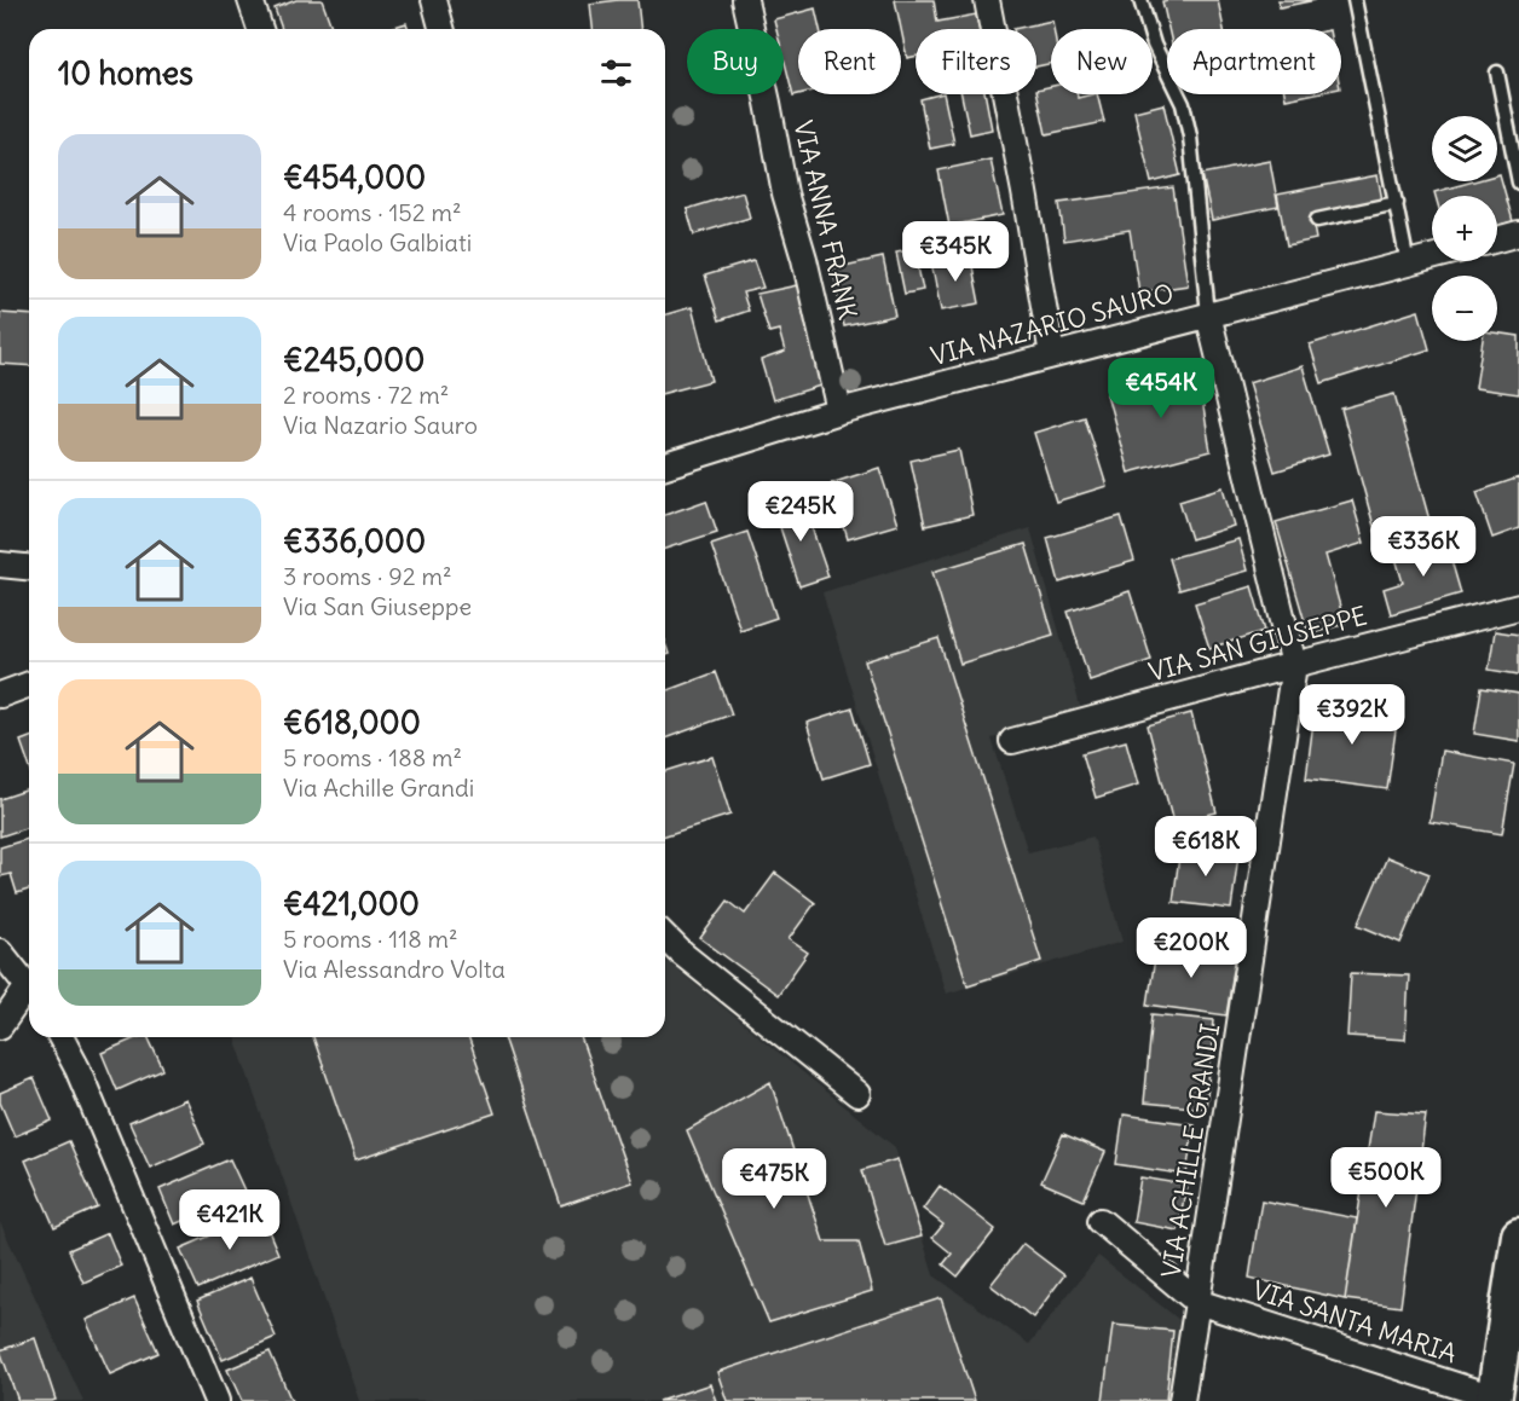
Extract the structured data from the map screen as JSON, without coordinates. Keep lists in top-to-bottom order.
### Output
{
  "streets": {
    "street": [
      "VIA ANNA FRANK",
      "VIA NAZARIO SAURO",
      "VIA SAN GIUSEPPE",
      "VIA ACHILLE GRANDI",
      "VIA SANTA MARIA"
    ]
  },
  "crossings": [
    ["VIA ANNA FRANK", "VIA NAZARIO SAURO"],
    ["VIA SAN GIUSEPPE", "VIA ACHILLE GRANDI"],
    ["VIA ACHILLE GRANDI", "VIA SANTA MARIA"]
  ],
  "page": {
    "chip": [
      "Buy",
      "Rent",
      "Filters",
      "New",
      "Apartment"
    ],
    "heading": "10 homes",
    "map_buttons": ["+", "−"],
    "list": [
      {
        "name": "€454,000",
        "note": "4 rooms · 152 m² · Via Paolo Galbiati"
      },
      {
        "name": "€245,000",
        "note": "2 rooms · 72 m² · Via Nazario Sauro"
      },
      {
        "name": "€336,000",
        "note": "3 rooms · 92 m² · Via San Giuseppe"
      },
      {
        "name": "€618,000",
        "note": "5 rooms · 188 m² · Via Achille Grandi"
      },
      {
        "name": "€421,000",
        "note": "5 rooms · 118 m² · Via Alessandro Volta"
      }
    ],
    "price": [
      "€345K",
      "€454K",
      "€245K",
      "€336K",
      "€392K",
      "€618K",
      "€200K",
      "€500K",
      "€475K",
      "€421K"
    ]
  }
}
